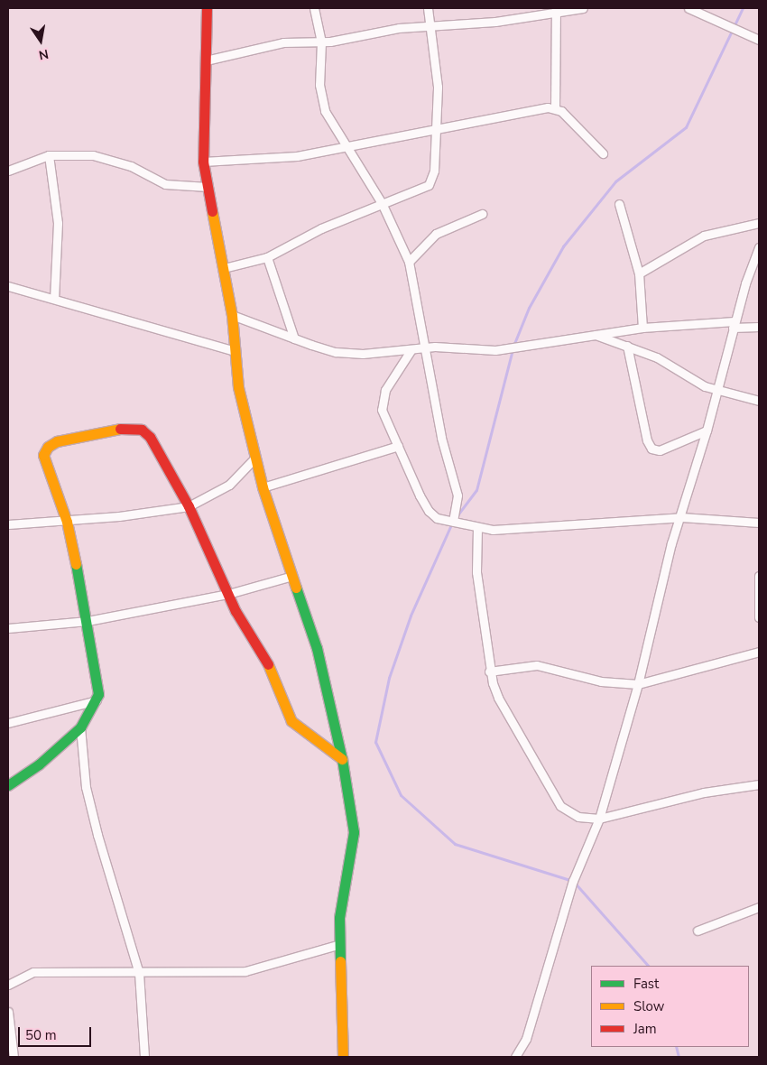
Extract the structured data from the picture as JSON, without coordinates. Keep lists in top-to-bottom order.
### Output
{
  "legend": ["Fast", "Slow", "Jam"],
  "scale_bar": "50 m",
  "north": "bottom"
}
